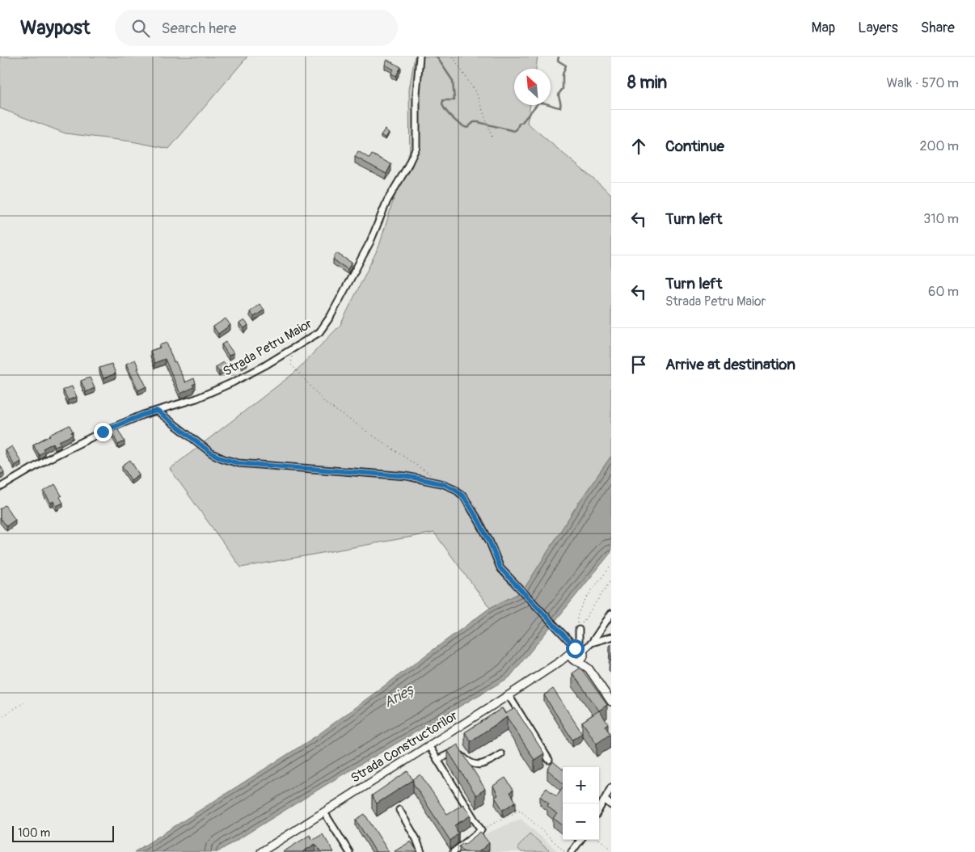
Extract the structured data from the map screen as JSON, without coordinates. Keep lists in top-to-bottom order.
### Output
{
  "streets": {
    "street": ["Strada Petru Maior", "Strada Constructorilor"]
  },
  "water": ["Arieș"],
  "scale_bar": "100 m",
  "north": "top left",
  "page": {
    "header": "Waypost",
    "search": "Search here",
    "nav": ["Map", "Layers", "Share"],
    "heading": ["8 min", "Walk · 570 m"],
    "list": [
      ["Continue", "200 m"],
      ["Turn left", "310 m"],
      ["Turn left", "Strada Petru Maior", "60 m"],
      "Arrive at destination"
    ],
    "map_buttons": ["+", "−"],
    "scale": "100 m"
  }
}
